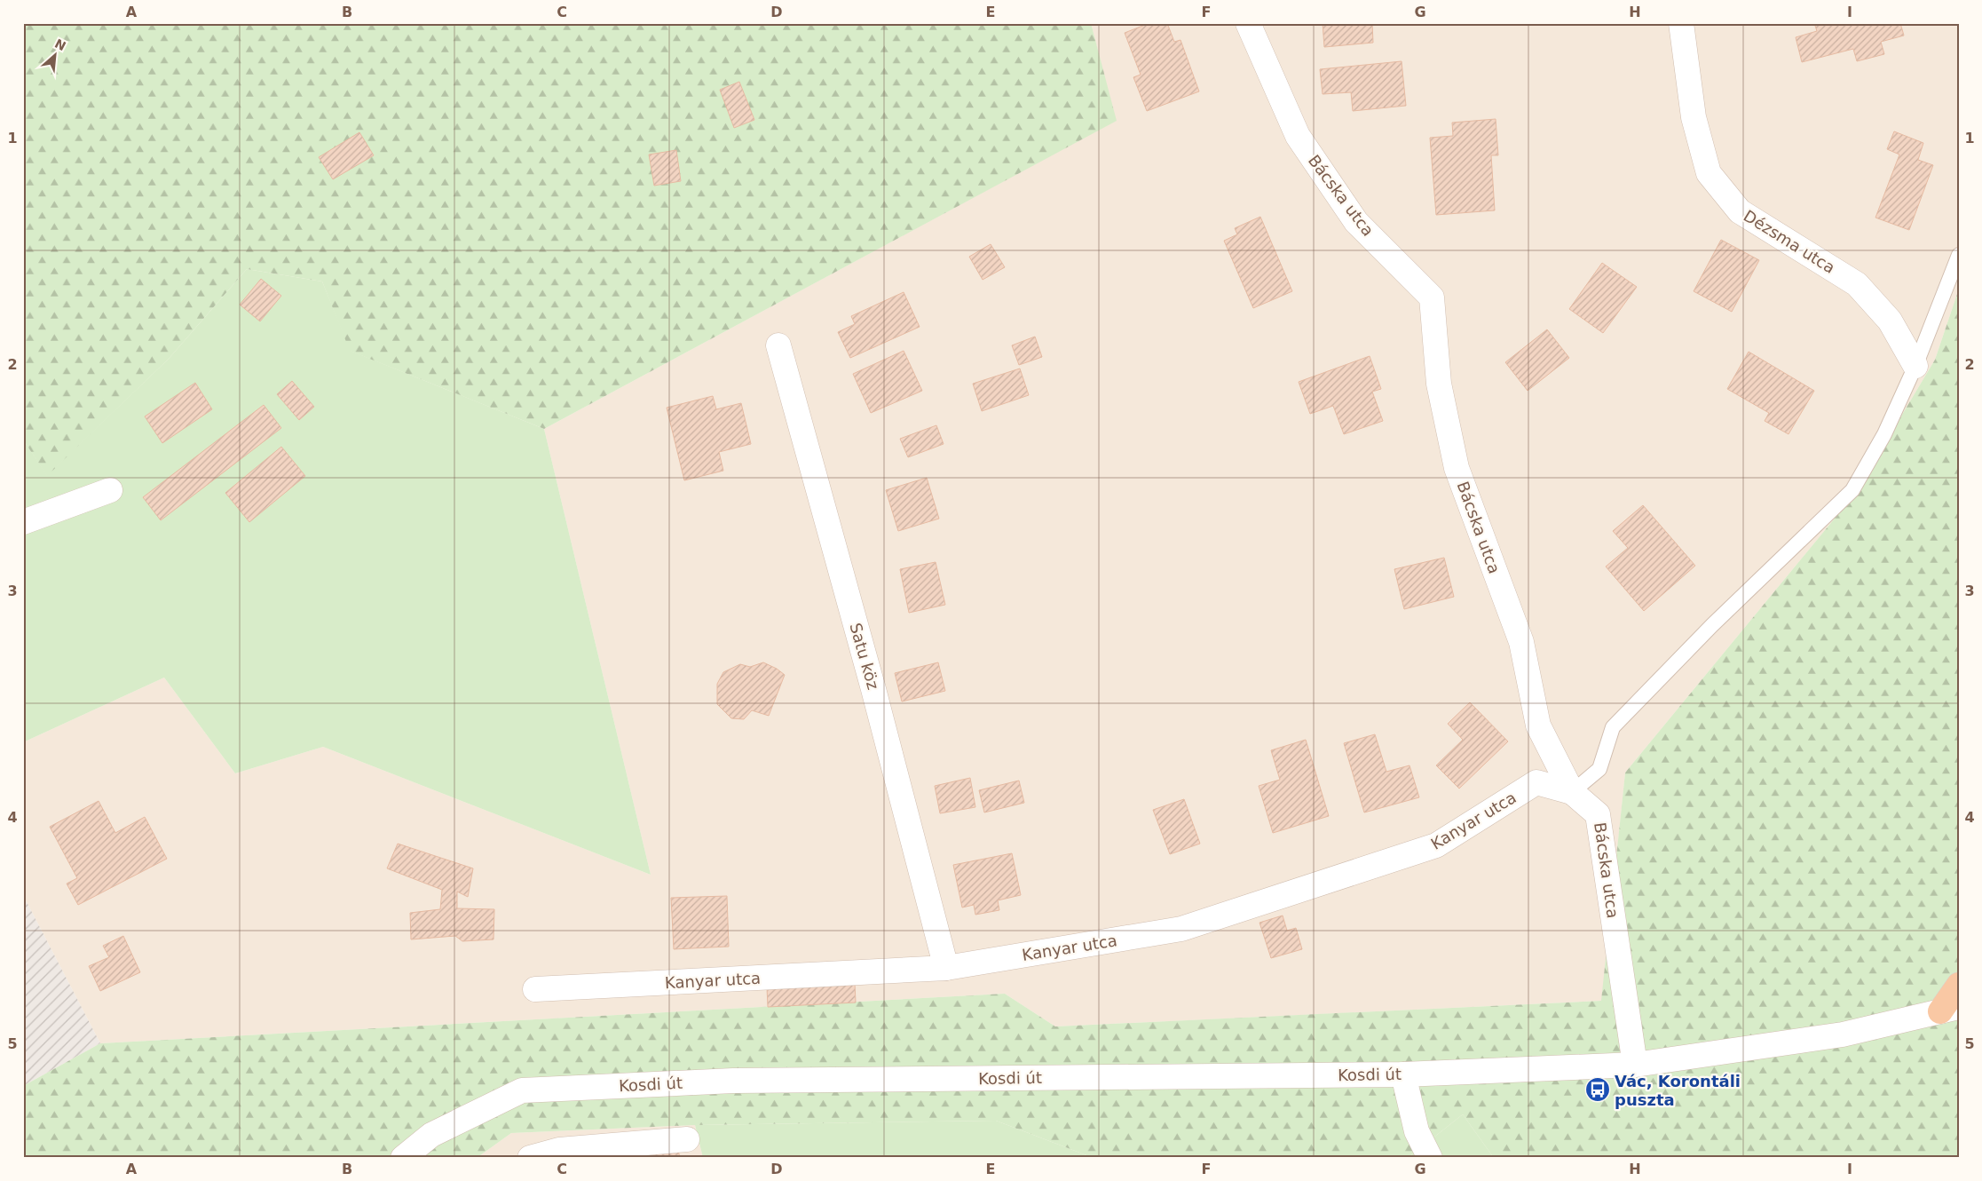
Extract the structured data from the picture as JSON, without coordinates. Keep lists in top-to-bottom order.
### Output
{
  "streets": {
    "street": [
      "Bácska utca",
      "Dézsma utca",
      "Satu köz",
      "Kanyar utca",
      "Kosdi út"
    ]
  },
  "crossings": [
    ["Bácska utca", "Kanyar utca"],
    ["Bácska utca", "Kosdi út"],
    ["Satu köz", "Kanyar utca"]
  ],
  "places": {
    "bus stop": ["Vác, Korontáli puszta"]
  },
  "north": "top right",
  "grid": {
    "columns": [
      "A",
      "B",
      "C",
      "D",
      "E",
      "F",
      "G",
      "H",
      "I"
    ],
    "rows": [
      "1",
      "2",
      "3",
      "4",
      "5"
    ]
  }
}
